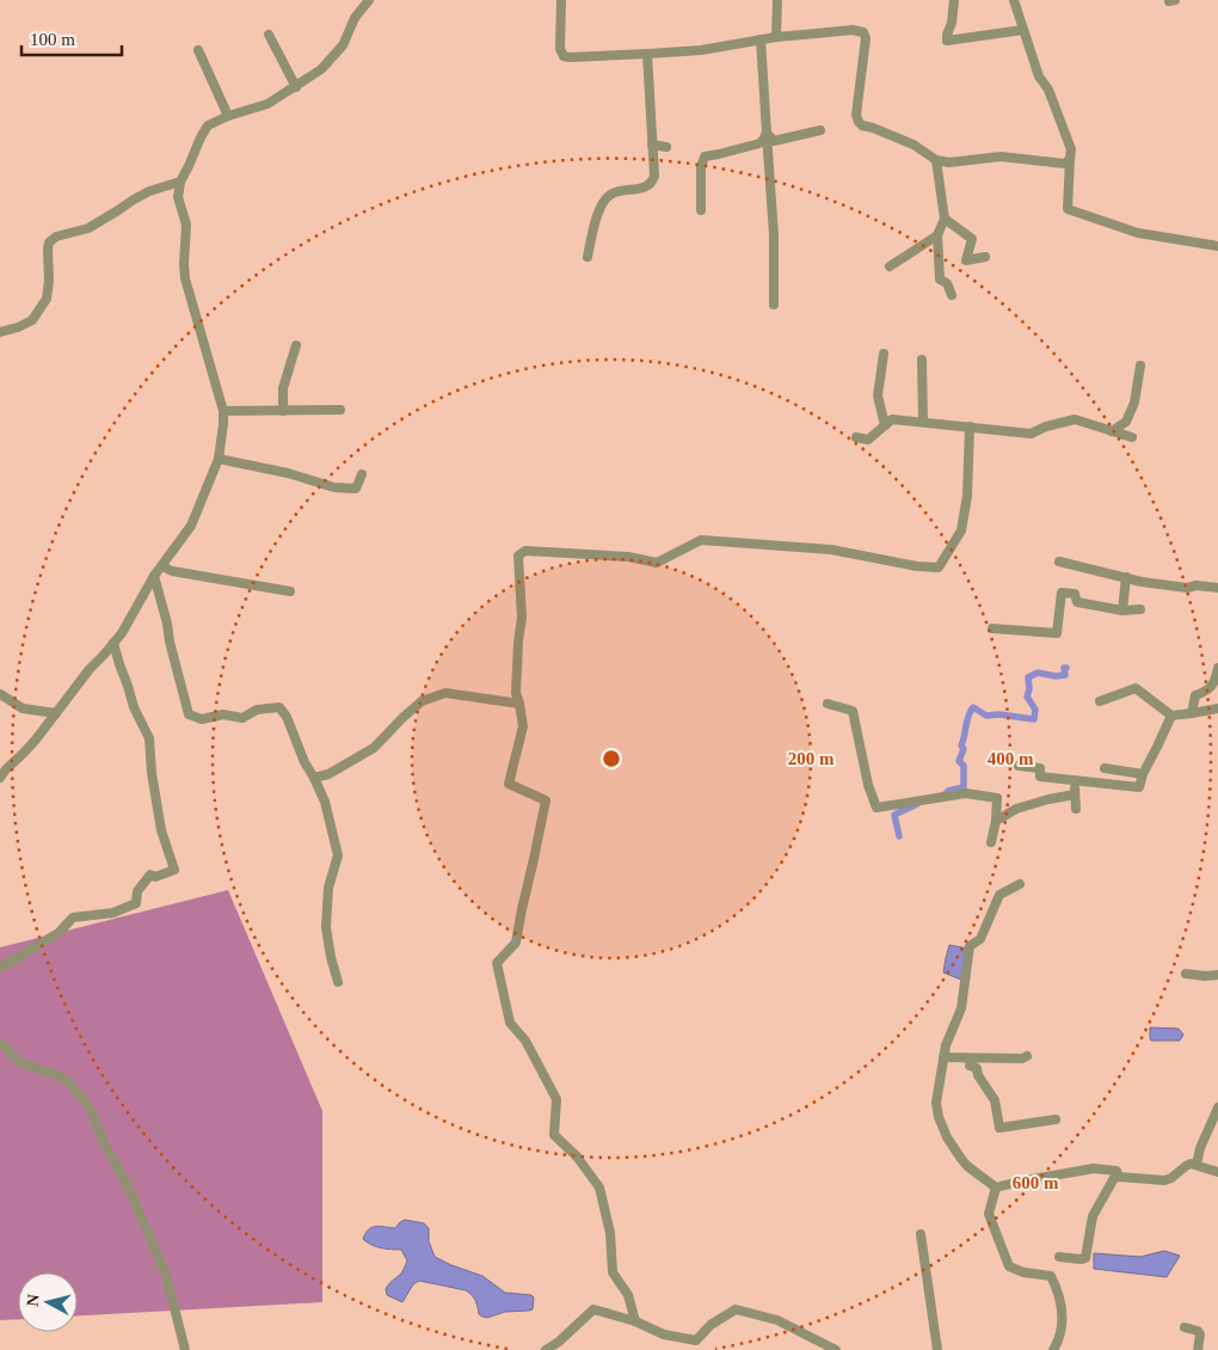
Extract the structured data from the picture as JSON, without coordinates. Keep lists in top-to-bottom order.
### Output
{
  "scale_bar": "100 m",
  "north": "left",
  "rings": ["200 m", "400 m", "600 m"]
}
